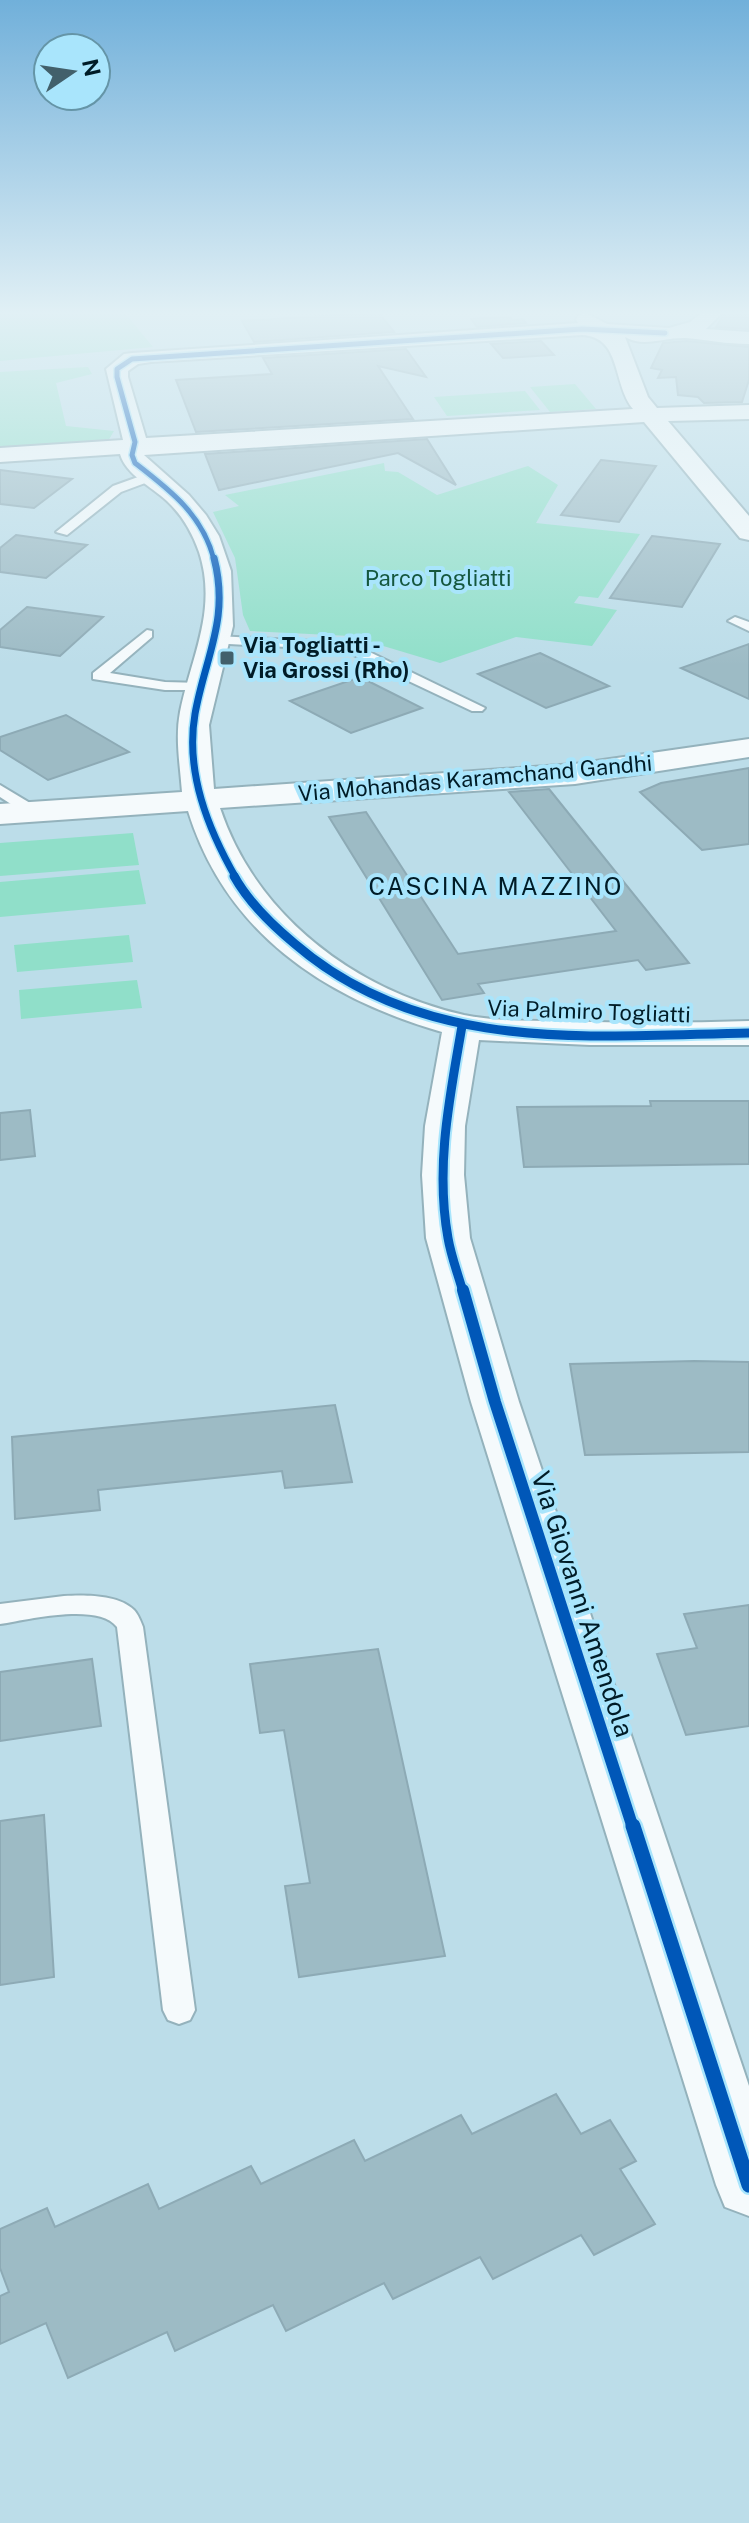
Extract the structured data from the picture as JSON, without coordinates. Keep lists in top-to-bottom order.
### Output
{
  "streets": {
    "street": ["Via Mohandas Karamchand Gandhi", "Via Palmiro Togliatti", "Via Giovanni Amendola"]
  },
  "crossings": [
    ["Via Mohandas Karamchand Gandhi", "Via Palmiro Togliatti"],
    ["Via Palmiro Togliatti", "Via Giovanni Amendola"]
  ],
  "districts": ["CASCINA MAZZINO"],
  "parks": ["Parco Togliatti"],
  "places": {
    "transit": ["Via Togliatti - Via Grossi (Rho)"]
  },
  "north": "right"
}
